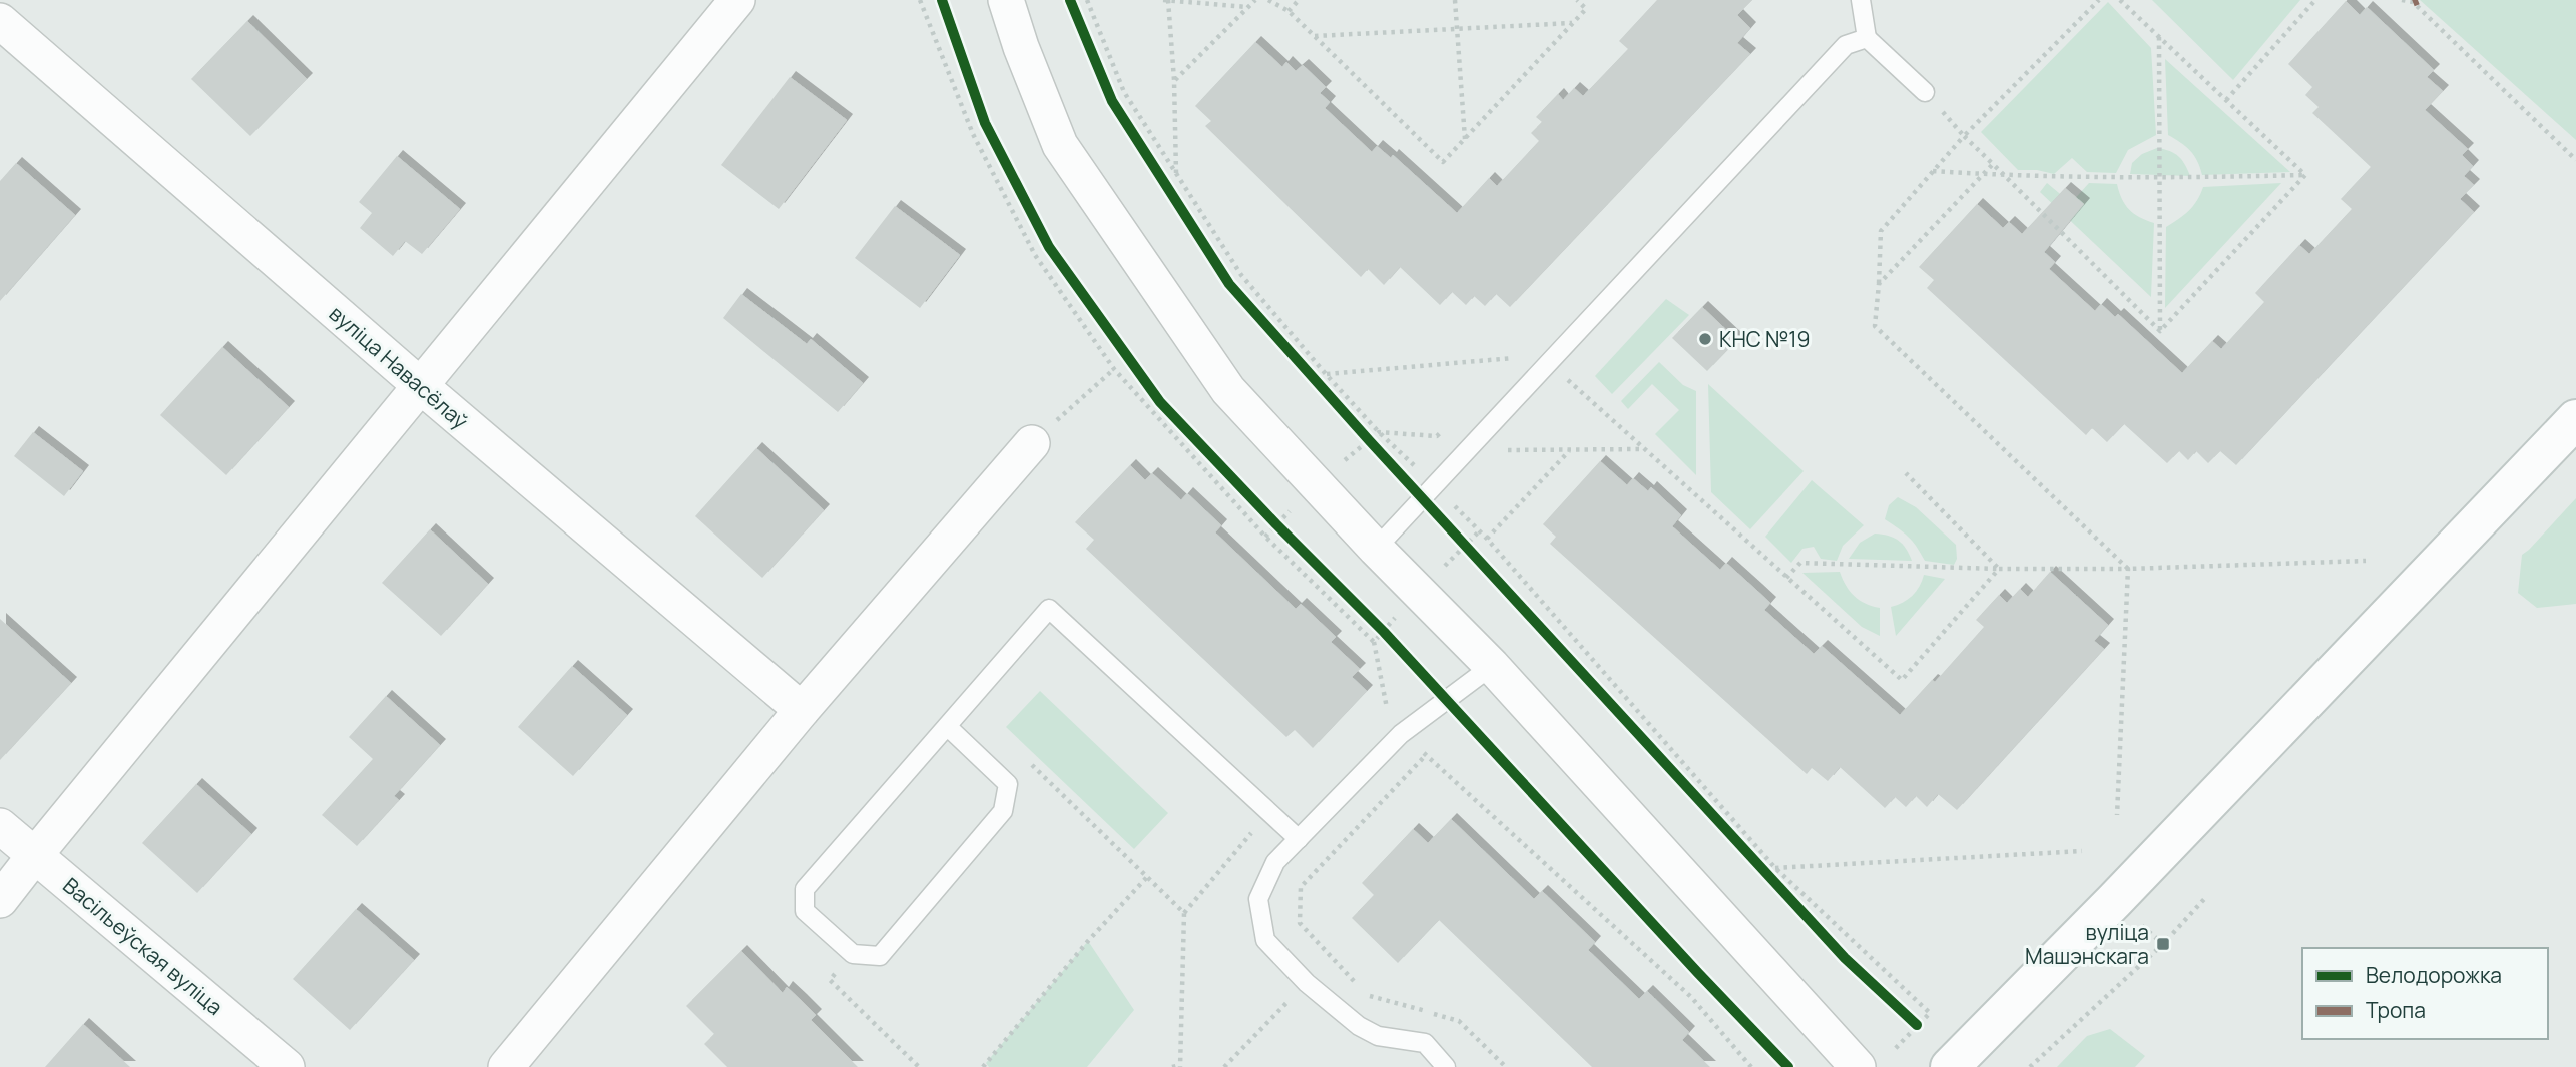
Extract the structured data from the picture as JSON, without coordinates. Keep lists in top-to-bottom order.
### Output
{
  "streets": {
    "street": ["вуліца Навасёлаў", "Васільеўская вуліца"]
  },
  "places": {
    "other": ["КНС №19"],
    "transit": ["вуліца Машэнскага"]
  },
  "legend": ["Велодорожка", "Тропа"]
}
